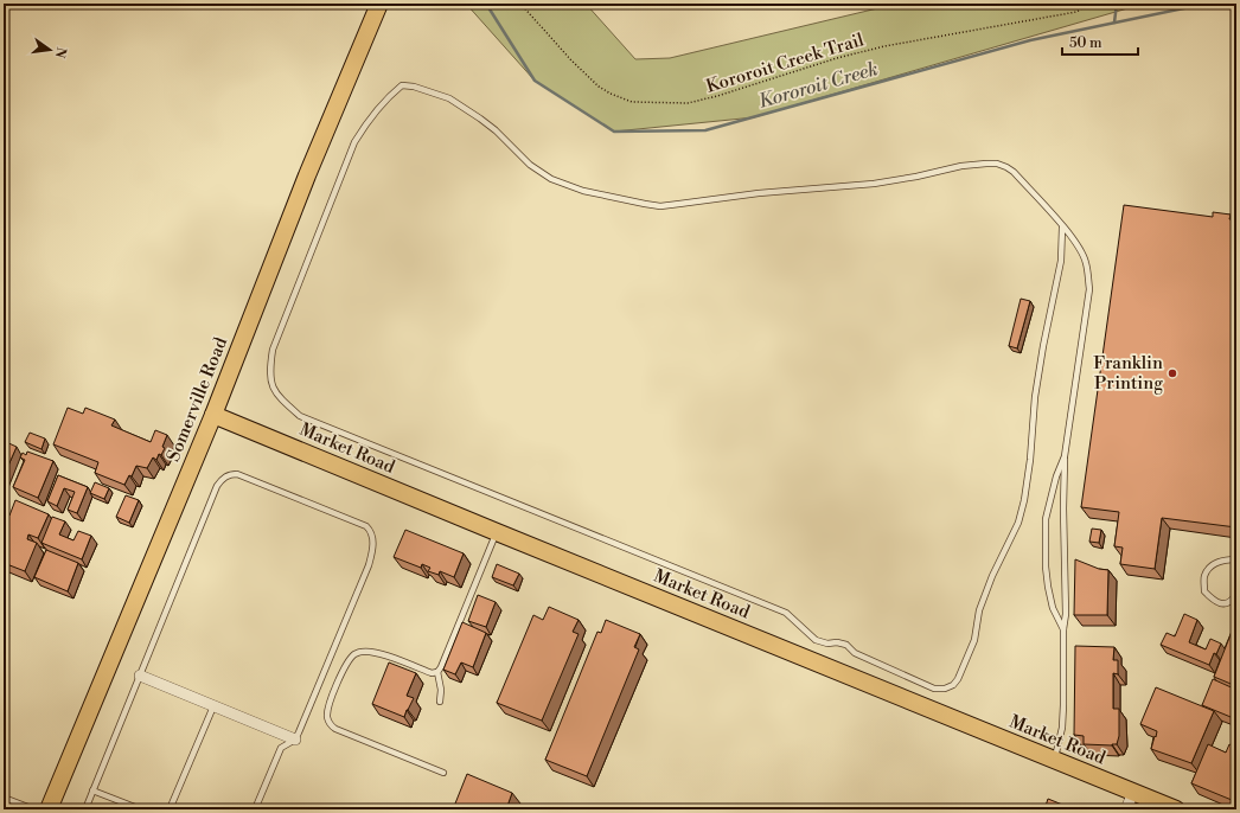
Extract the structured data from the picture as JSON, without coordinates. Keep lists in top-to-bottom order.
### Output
{
  "streets": {
    "main road": ["Somerville Road", "Market Road"],
    "path": ["Kororoit Creek Trail"]
  },
  "crossings": [
    ["Somerville Road", "Market Road"]
  ],
  "water": ["Kororoit Creek"],
  "places": ["Franklin Printing"],
  "scale_bar": "50 m",
  "north": "right"
}
